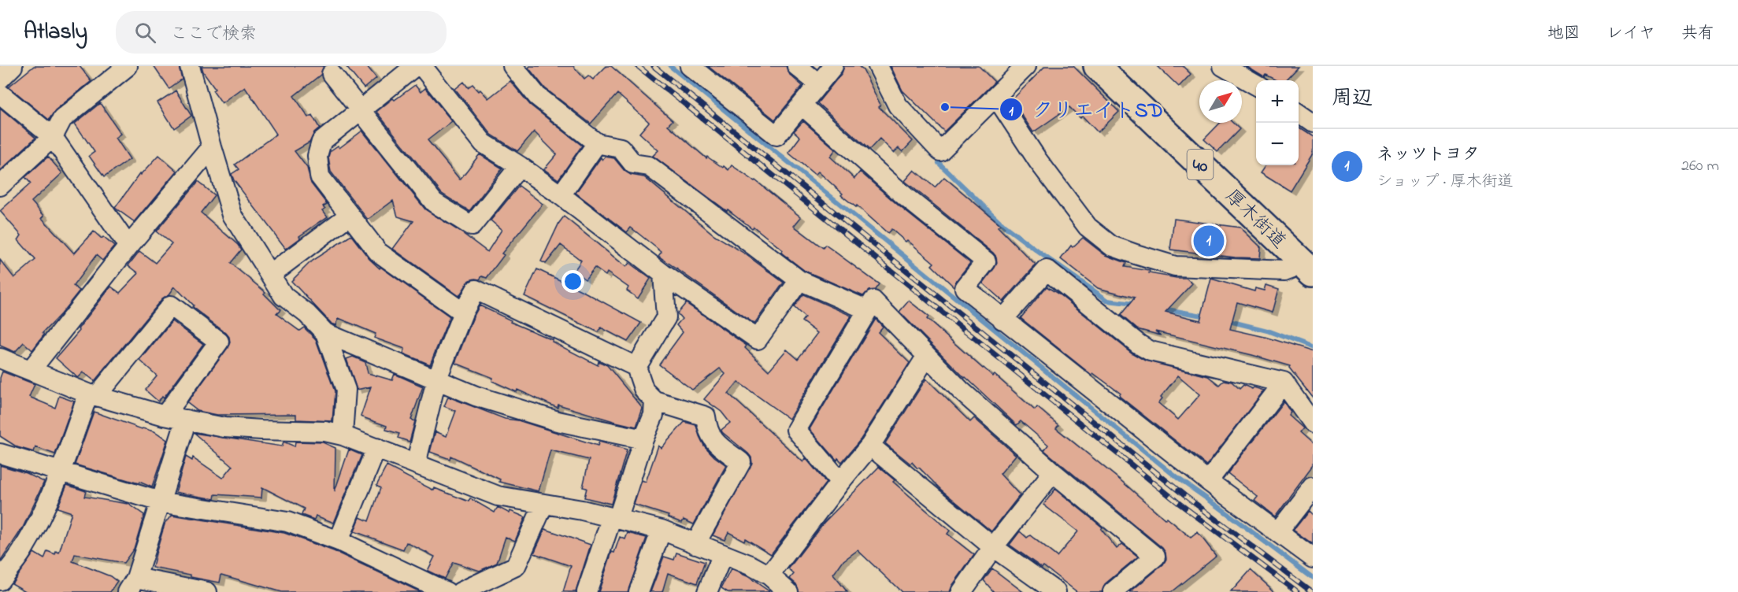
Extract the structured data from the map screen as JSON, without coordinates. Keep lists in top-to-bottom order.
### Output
{
  "streets": {
    "main road": ["40", "厚木街道"]
  },
  "places": ["クリエイトSD"],
  "north": "top right",
  "page": {
    "header": "Atlasly",
    "search": "ここで検索",
    "nav": ["地図", "レイヤ", "共有"],
    "heading": "周辺",
    "map_buttons": ["+", "−"],
    "list": [
      {
        "mark": "1",
        "name": "ネッツトヨタ",
        "note": "ショップ · 厚木街道",
        "value": "260 m"
      }
    ],
    "pins": "1"
  }
}
